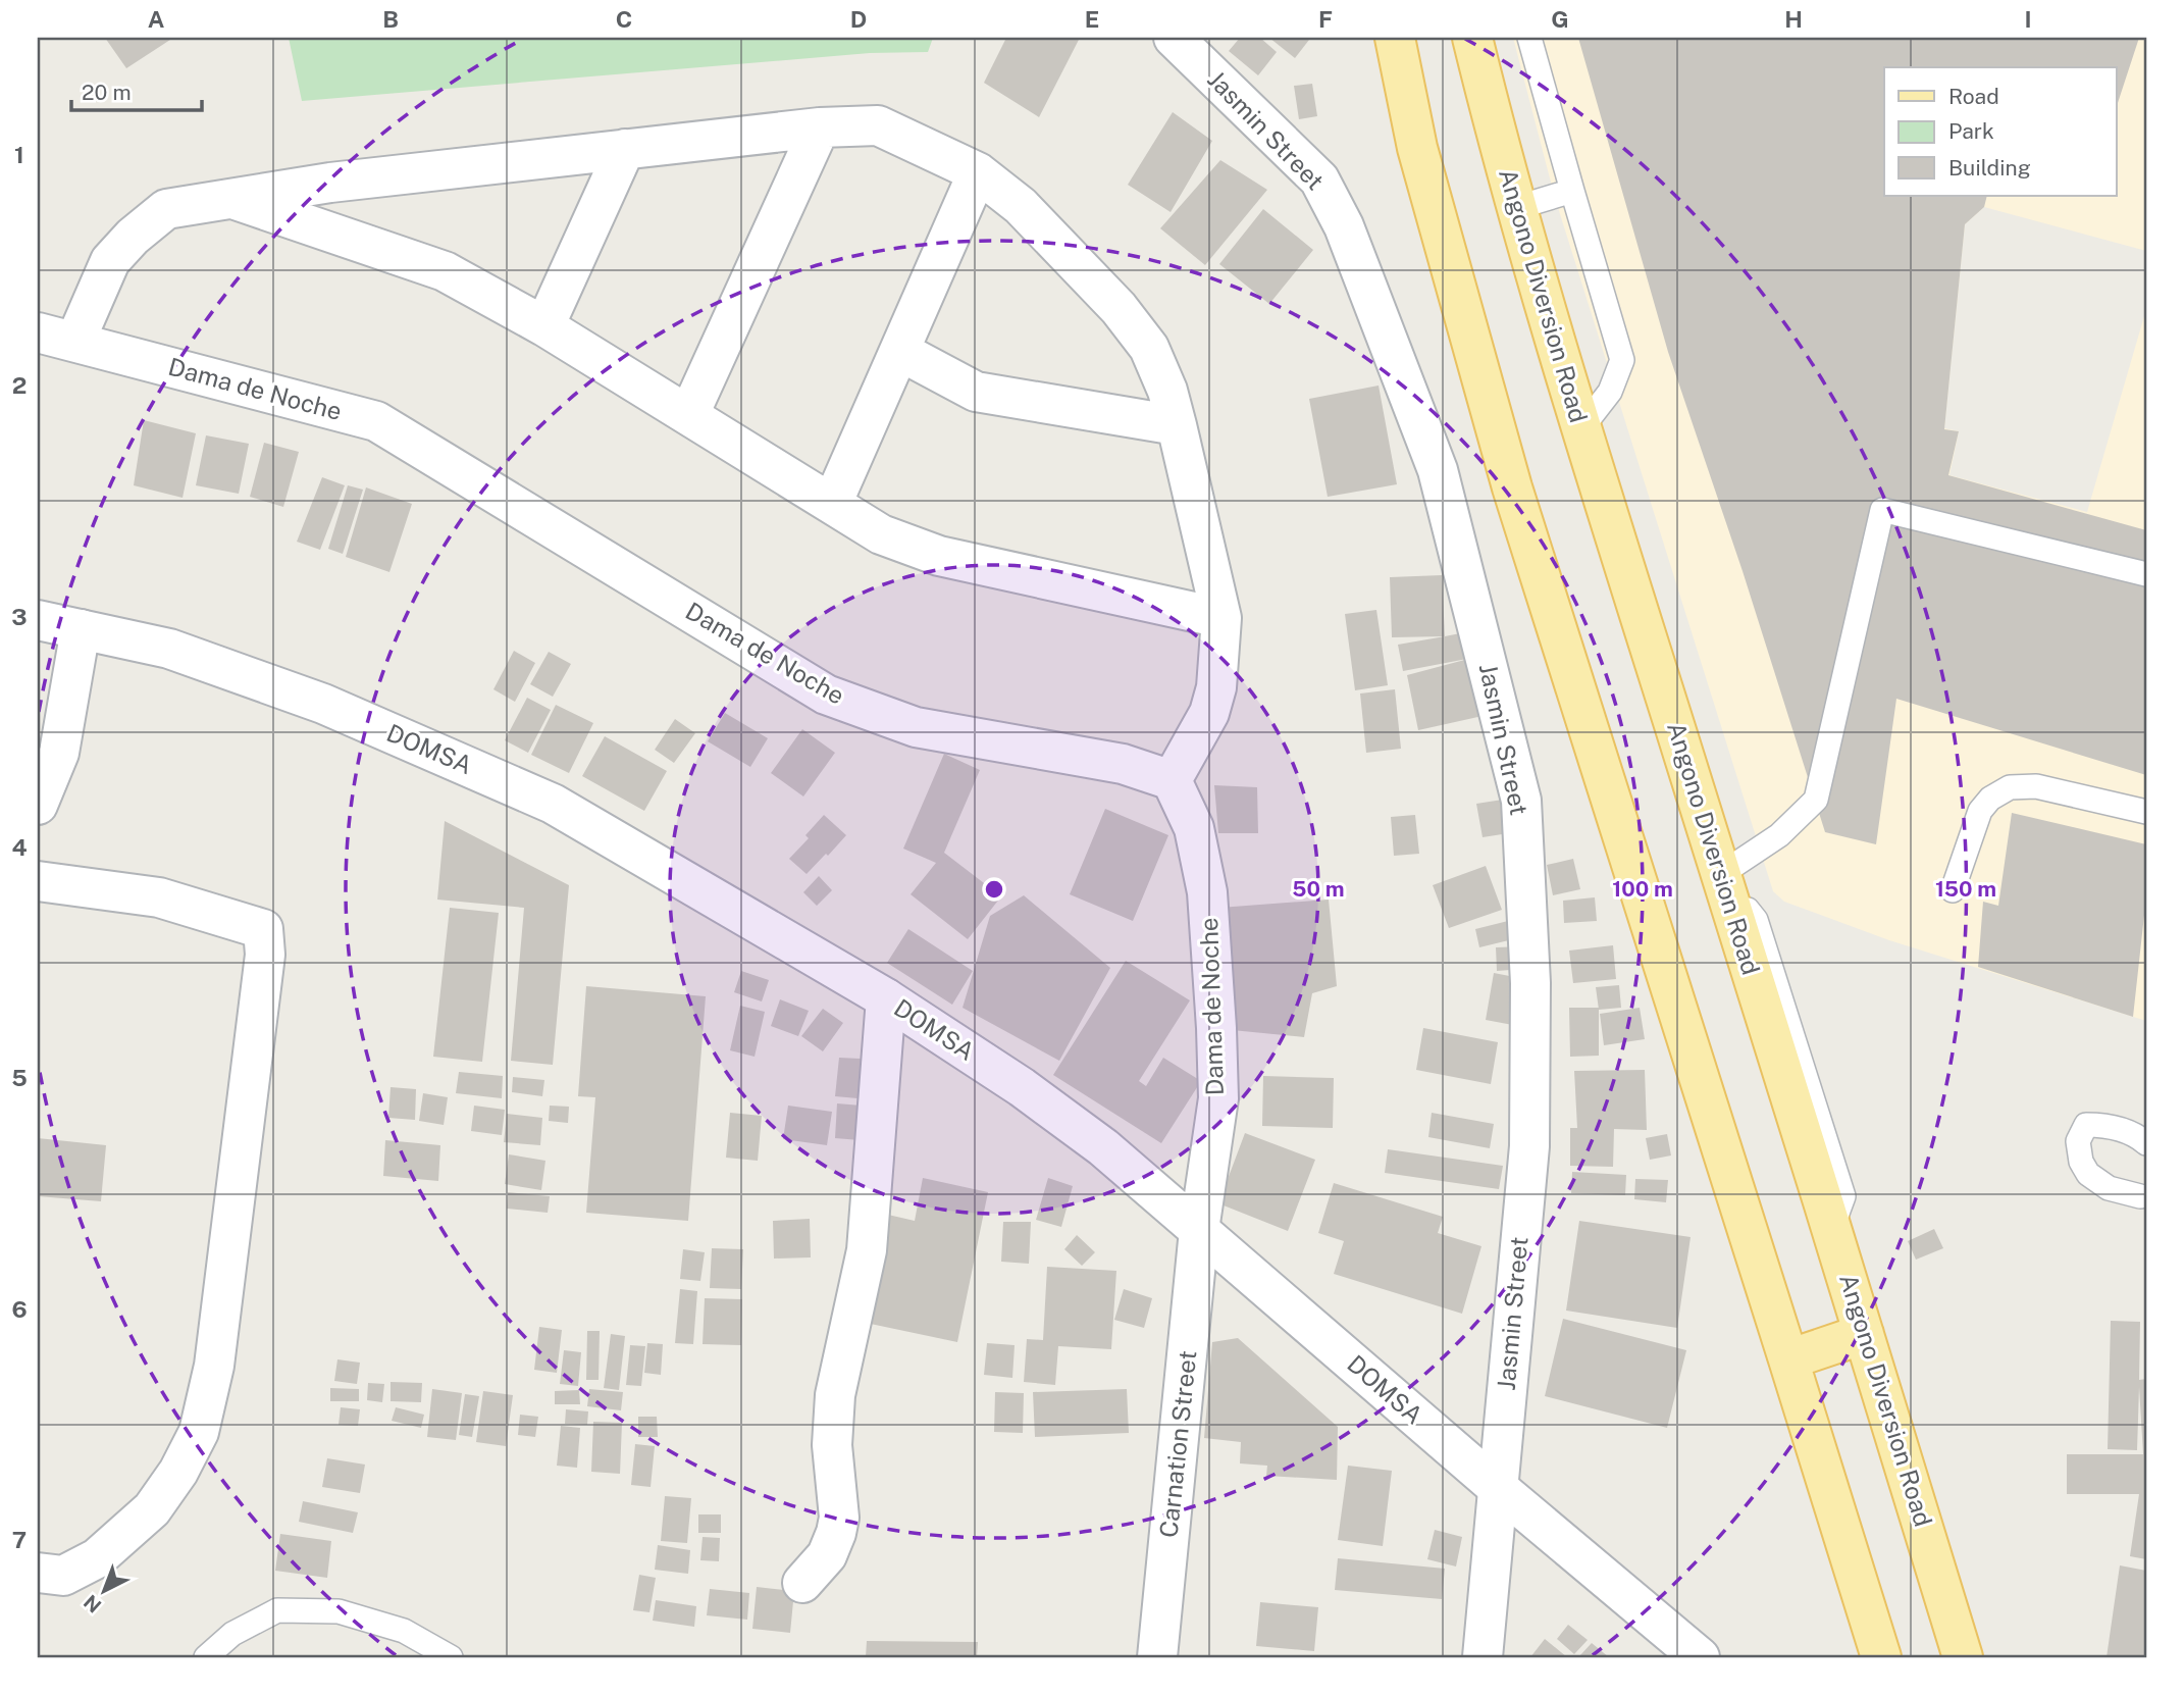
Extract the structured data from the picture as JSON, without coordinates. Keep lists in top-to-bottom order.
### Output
{
  "streets": {
    "main road": ["Angono Diversion Road"],
    "street": [
      "Jasmin Street",
      "Dama de Noche",
      "DOMSA",
      "Carnation Street"
    ]
  },
  "crossings": [
    ["Jasmin Street", "DOMSA"],
    ["Dama de Noche", "DOMSA"],
    ["Dama de Noche", "Carnation Street"],
    ["DOMSA", "Carnation Street"]
  ],
  "legend": ["Road", "Park", "Building"],
  "scale_bar": "20 m",
  "north": "bottom left",
  "grid": {
    "columns": [
      "A",
      "B",
      "C",
      "D",
      "E",
      "F",
      "G",
      "H",
      "I"
    ],
    "rows": [
      "1",
      "2",
      "3",
      "4",
      "5",
      "6",
      "7"
    ]
  },
  "rings": ["50 m", "100 m", "150 m"]
}
